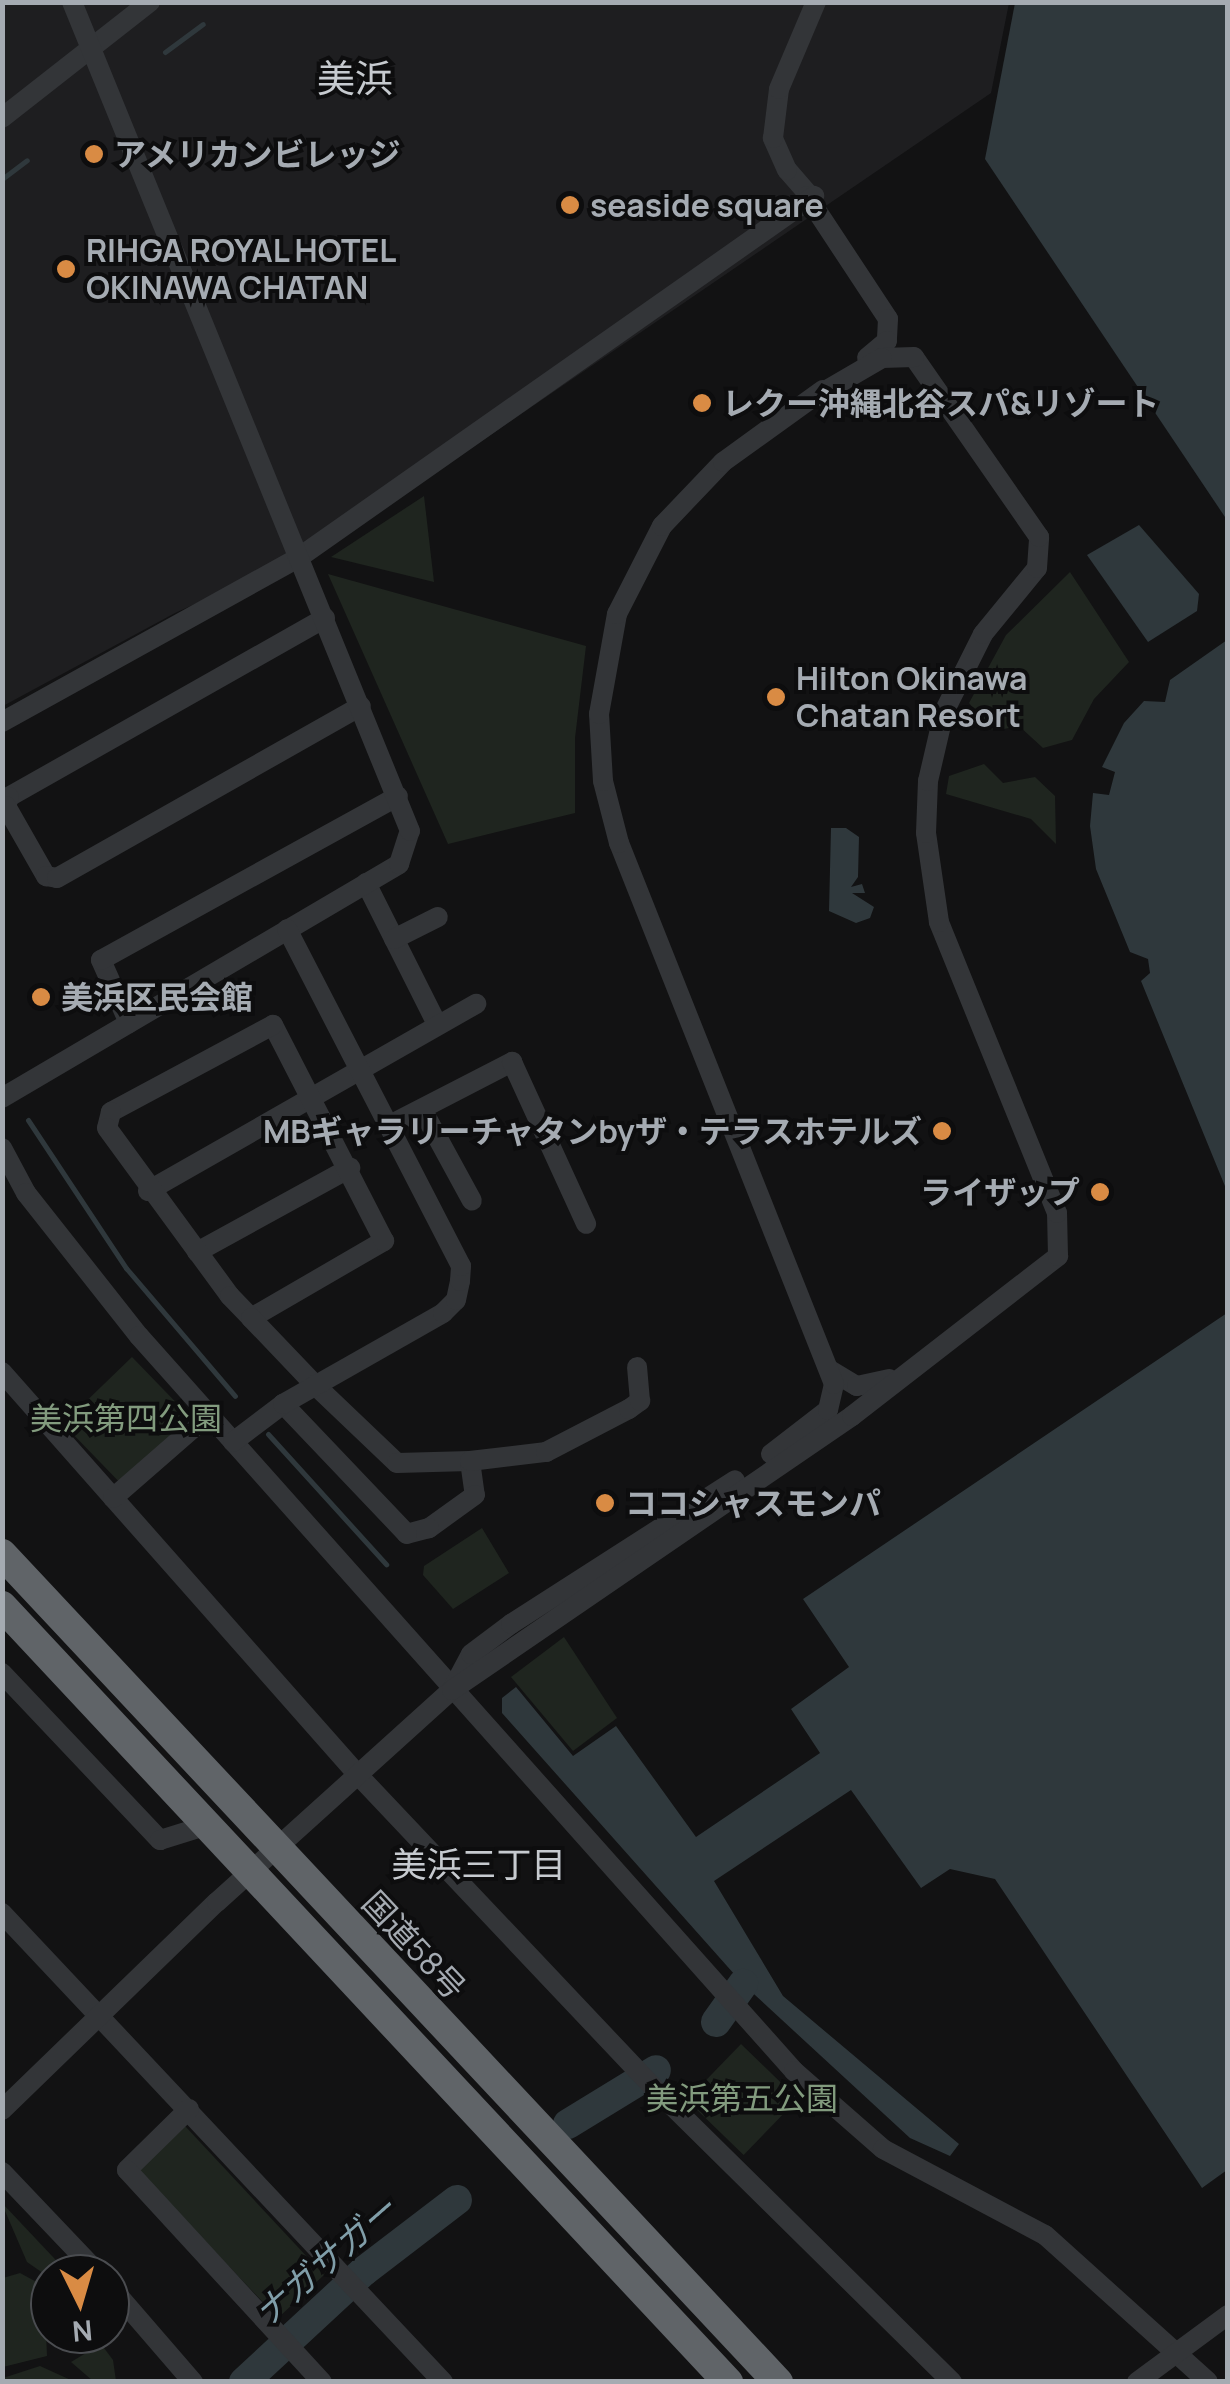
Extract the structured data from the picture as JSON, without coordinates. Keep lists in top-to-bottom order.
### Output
{
  "streets": {
    "highway": ["国道58号"]
  },
  "districts": ["美浜", "美浜三丁目"],
  "water": ["ナガサガー"],
  "parks": ["美浜第四公園", "美浜第五公園"],
  "places": [
    "アメリカンビレッジ",
    "seaside square",
    "RIHGA ROYAL HOTEL OKINAWA CHATAN",
    "レクー沖縄北谷スパ&リゾート",
    "Hilton Okinawa Chatan Resort",
    "美浜区民会館",
    "MBギャラリーチャタンbyザ・テラスホテルズ",
    "ライザップ",
    "ココシャスモンパ"
  ],
  "north": "bottom"
}
